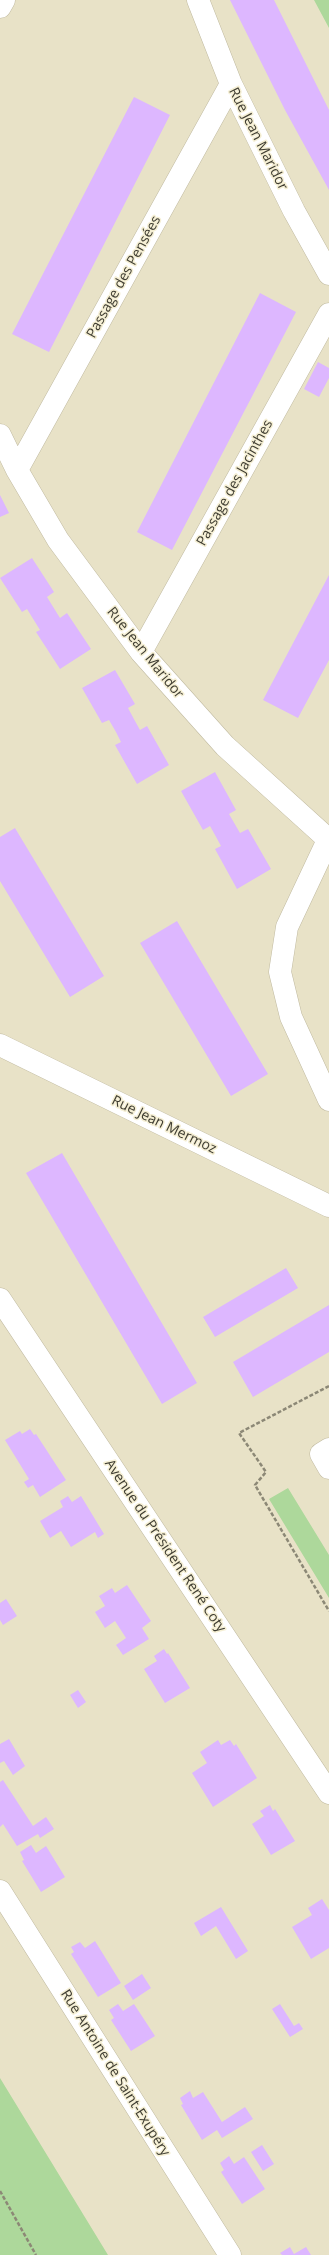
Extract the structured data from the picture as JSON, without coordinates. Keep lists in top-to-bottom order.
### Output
{
  "streets": {
    "street": [
      "Rue Jean Maridor",
      "Passage des Pensées",
      "Passage des Jacinthes",
      "Rue Jean Mermoz",
      "Avenue du Président René Coty",
      "Rue Antoine de Saint-Exupéry"
    ]
  },
  "crossings": [
    ["Rue Jean Maridor", "Passage des Pensées"],
    ["Rue Jean Maridor", "Passage des Jacinthes"]
  ]
}
